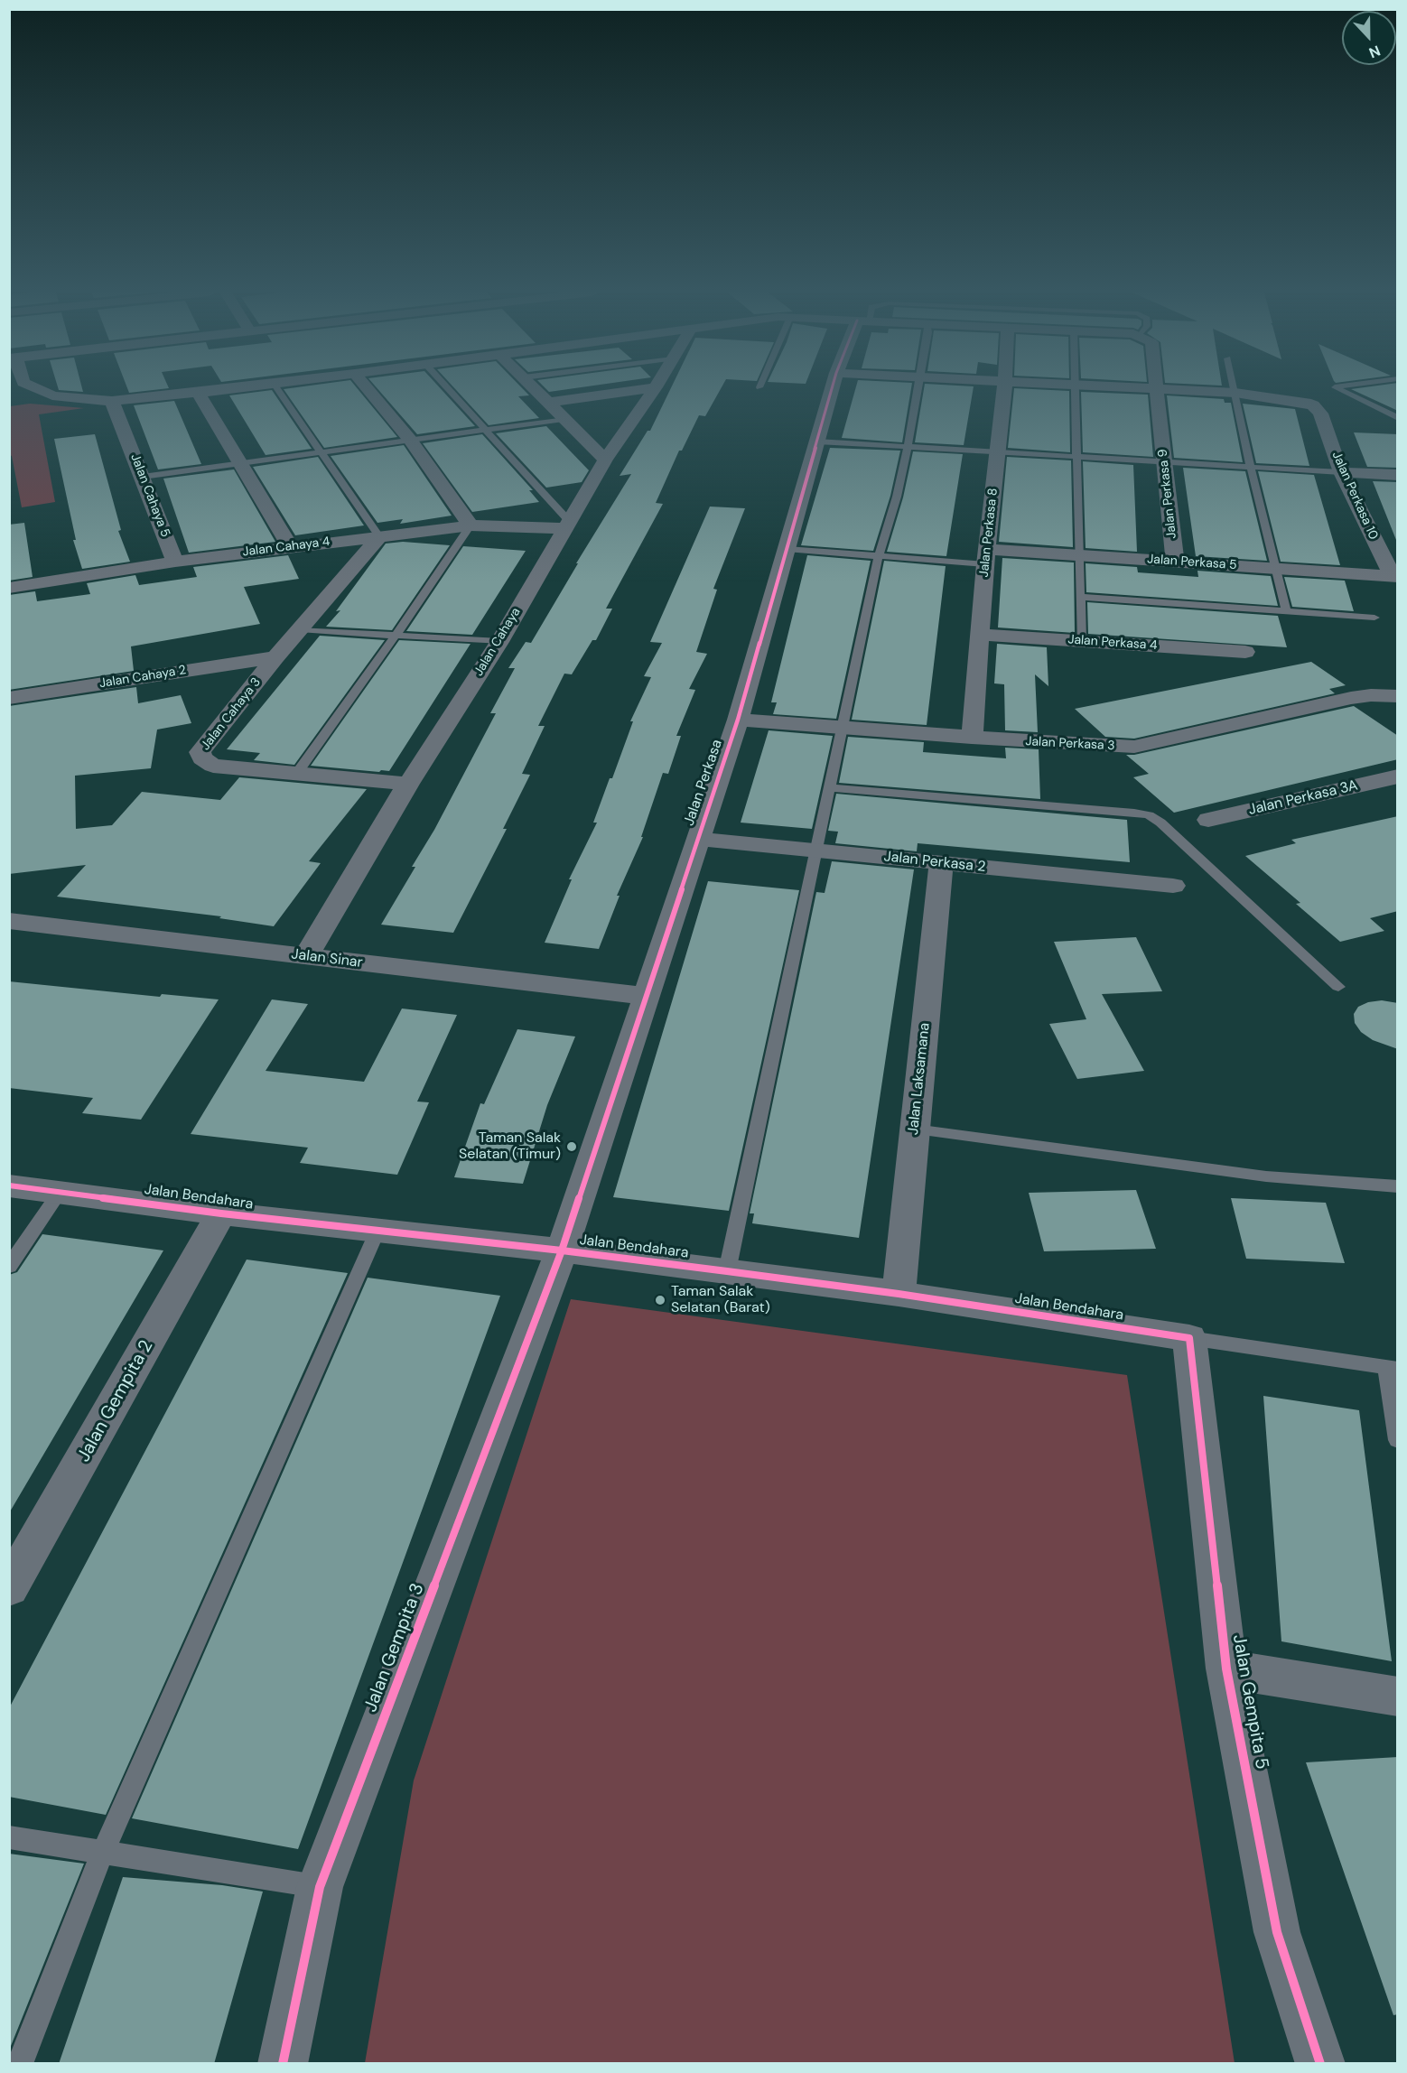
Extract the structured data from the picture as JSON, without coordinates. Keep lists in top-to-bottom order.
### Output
{
  "streets": {
    "street": [
      "Jalan Perkasa 9",
      "Jalan Cahaya 5",
      "Jalan Perkasa 10",
      "Jalan Perkasa 8",
      "Jalan Cahaya 4",
      "Jalan Perkasa 5",
      "Jalan Cahaya",
      "Jalan Perkasa 4",
      "Jalan Cahaya 2",
      "Jalan Cahaya 3",
      "Jalan Perkasa 3",
      "Jalan Perkasa",
      "Jalan Perkasa 3A",
      "Jalan Perkasa 2",
      "Jalan Sinar",
      "Jalan Laksamana",
      "Jalan Bendahara",
      "Jalan Gempita 2",
      "Jalan Gempita 3",
      "Jalan Gempita 5"
    ]
  },
  "crossings": [
    ["Jalan Perkasa 9", "Jalan Perkasa 5"],
    ["Jalan Cahaya 5", "Jalan Cahaya 4"],
    ["Jalan Perkasa 10", "Jalan Perkasa 5"],
    ["Jalan Perkasa 8", "Jalan Perkasa 5"],
    ["Jalan Perkasa 8", "Jalan Perkasa 4"],
    ["Jalan Perkasa 8", "Jalan Perkasa 3"],
    ["Jalan Cahaya 4", "Jalan Cahaya"],
    ["Jalan Cahaya 4", "Jalan Cahaya 3"],
    ["Jalan Cahaya", "Jalan Cahaya 3"],
    ["Jalan Cahaya", "Jalan Sinar"],
    ["Jalan Cahaya 2", "Jalan Cahaya 3"],
    ["Jalan Perkasa 3", "Jalan Perkasa"],
    ["Jalan Perkasa", "Jalan Perkasa 2"],
    ["Jalan Perkasa", "Jalan Sinar"],
    ["Jalan Perkasa", "Jalan Bendahara"],
    ["Jalan Perkasa", "Jalan Gempita 3"],
    ["Jalan Perkasa 2", "Jalan Laksamana"],
    ["Jalan Laksamana", "Jalan Bendahara"],
    ["Jalan Bendahara", "Jalan Gempita 2"],
    ["Jalan Bendahara", "Jalan Gempita 3"],
    ["Jalan Bendahara", "Jalan Gempita 5"]
  ],
  "places": ["Taman Salak Selatan (Timur)", "Taman Salak Selatan (Barat)"],
  "north": "bottom"
}
